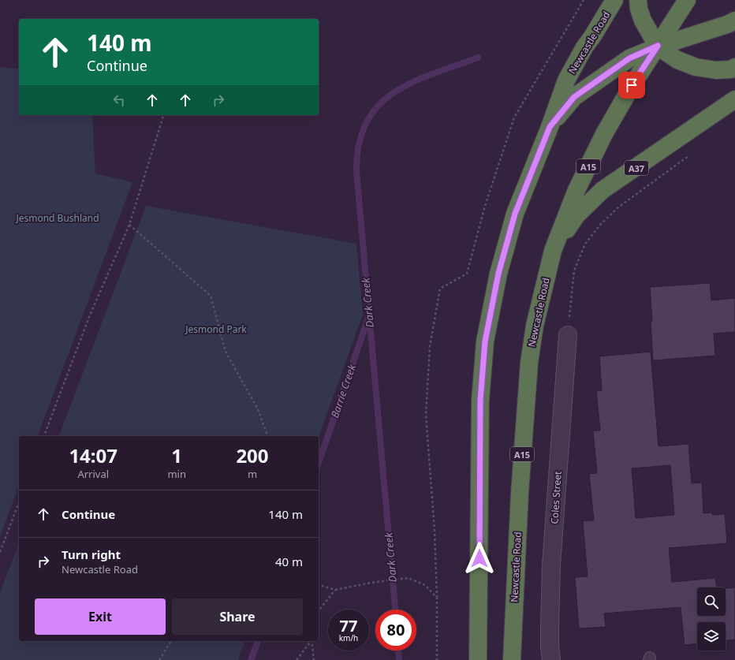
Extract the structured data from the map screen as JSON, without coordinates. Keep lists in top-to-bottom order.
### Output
{
  "streets": {
    "highway": ["Newcastle Road", "A15", "A37"],
    "street": ["Coles Street"]
  },
  "crossings": [
    ["Newcastle Road", "A37"]
  ],
  "water": ["Dark Creek", "Barrie Creek"],
  "parks": ["Jesmond Bushland", "Jesmond Park"],
  "page": {
    "turn": ["140 m", "Continue"],
    "eta": [
      "14:07",
      "Arrival",
      "1",
      "min",
      "200",
      "m"
    ],
    "list": [
      {
        "name": "Continue",
        "value": "140 m"
      },
      {
        "name": "Turn right",
        "note": "Newcastle Road",
        "value": "40 m"
      }
    ],
    "buttons": ["Exit", "Share"],
    "speed": "77 km/h",
    "limit": "80"
  }
}
